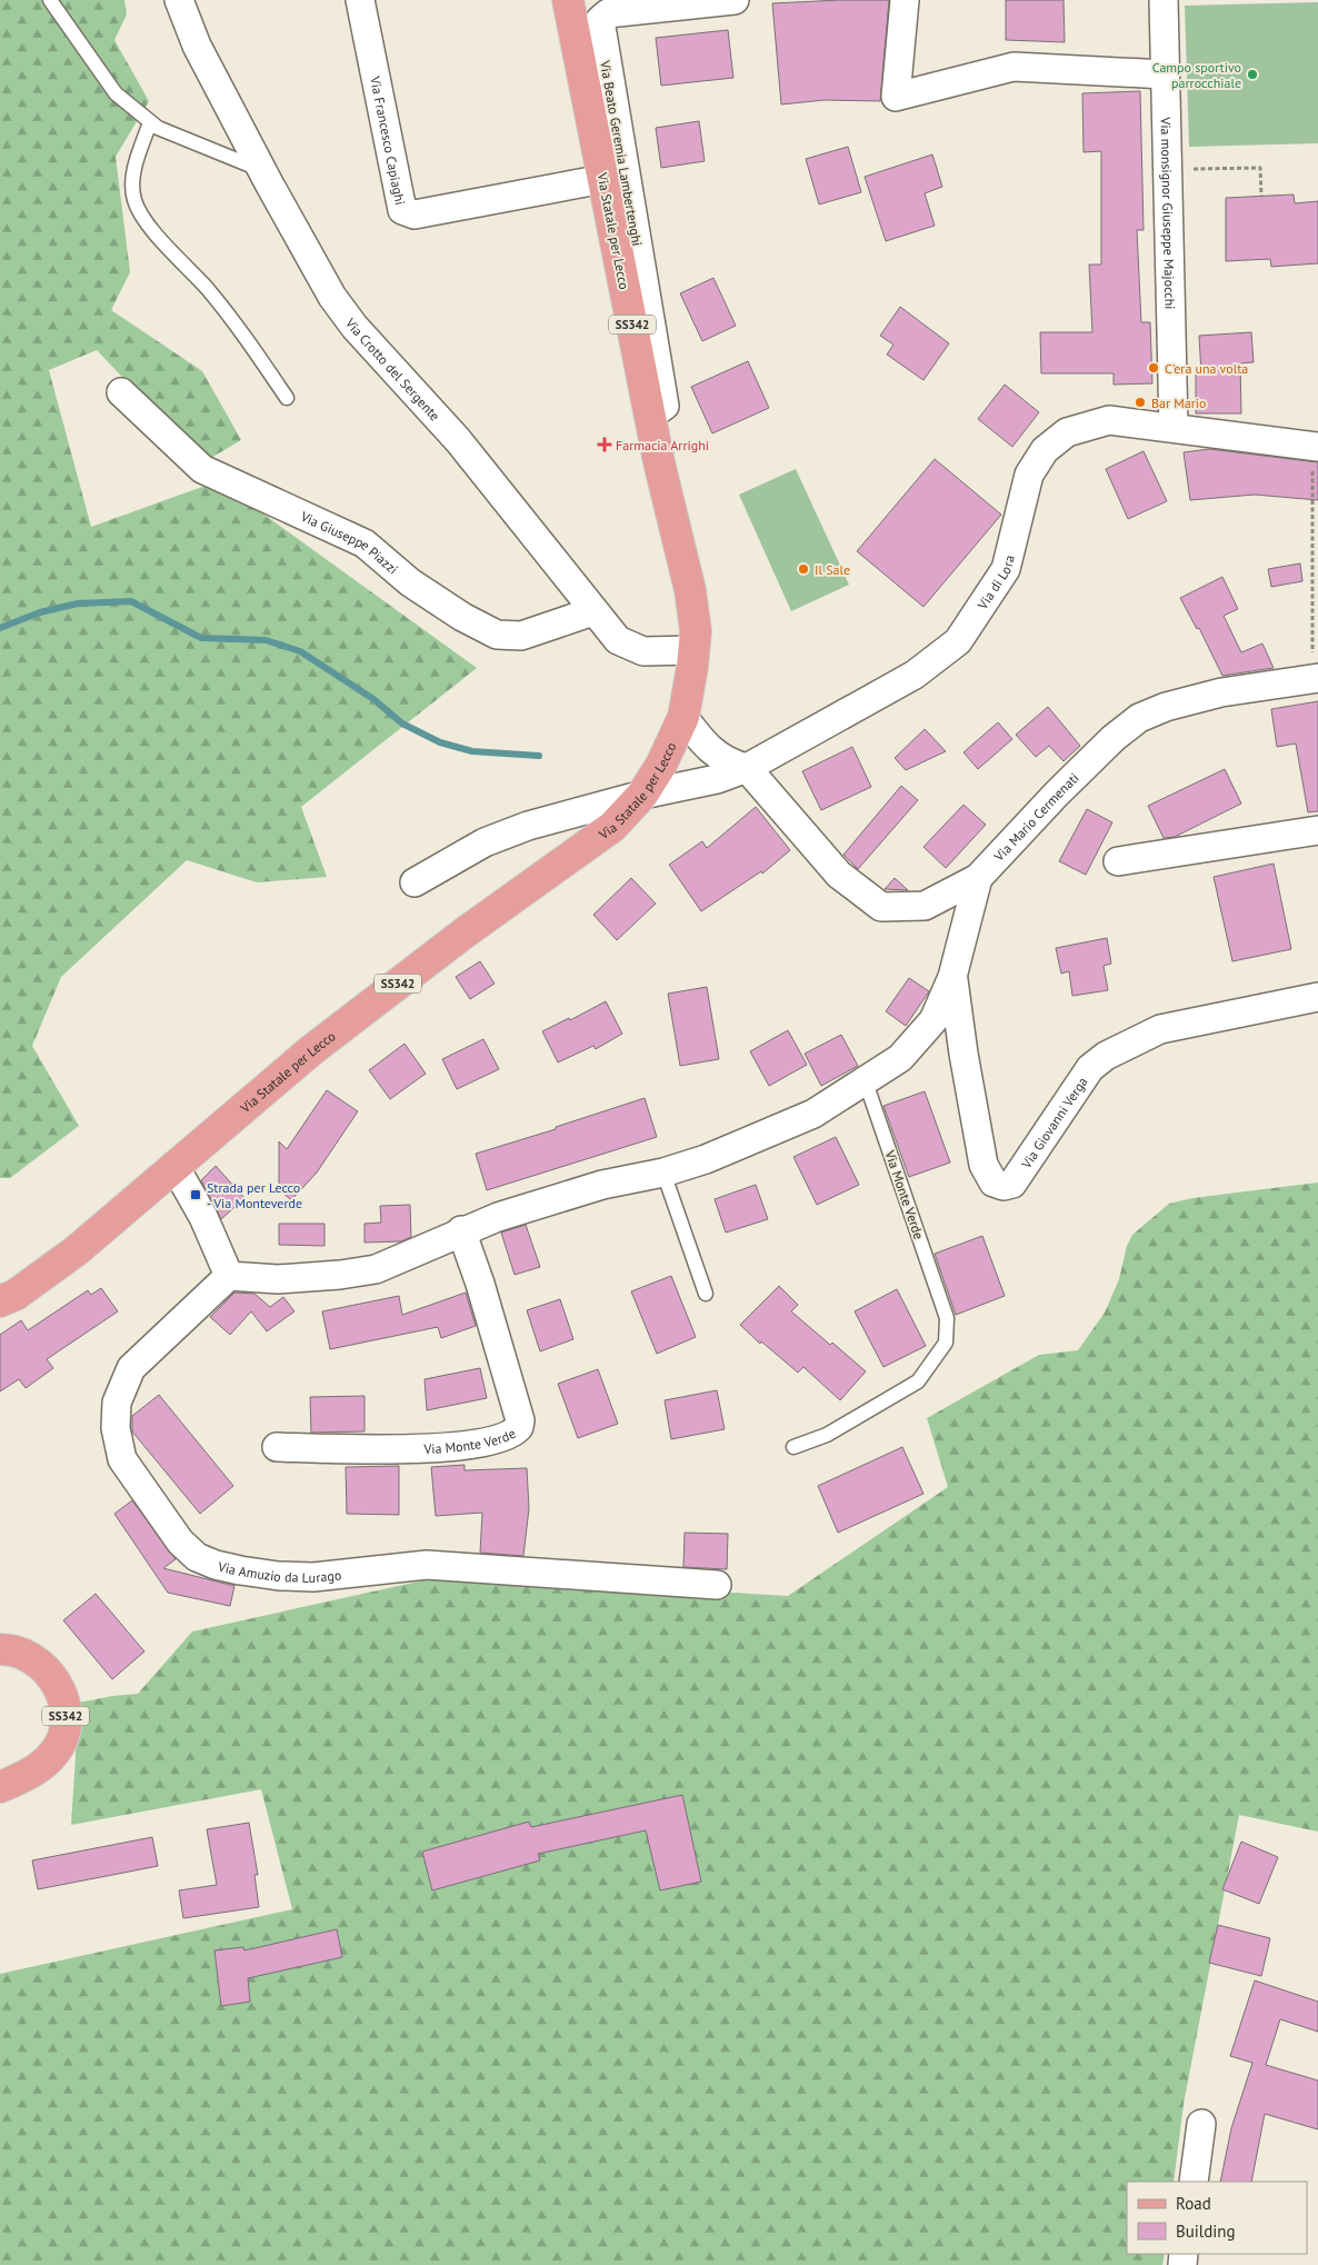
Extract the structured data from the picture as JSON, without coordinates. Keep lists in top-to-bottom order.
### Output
{
  "streets": {
    "main road": ["Via Statale per Lecco", "SS342"],
    "street": [
      "Via Francesco Capiaghi",
      "Via Beato Geremia Lambertenghi",
      "Via monsignor Giuseppe Majocchi",
      "Via Crotto del Sergente",
      "Via Giuseppe Piazzi",
      "Via di Lora",
      "Via Mario Cermenati",
      "Via Giovanni Verga",
      "Via Monte Verde",
      "Via Amuzio da Lurago"
    ]
  },
  "crossings": [
    ["Via Francesco Capiaghi", "Via Statale per Lecco"],
    ["Via Beato Geremia Lambertenghi", "Via Statale per Lecco"],
    ["Via monsignor Giuseppe Majocchi", "Via di Lora"],
    ["Via Statale per Lecco", "Via Crotto del Sergente"],
    ["Via Statale per Lecco", "Via di Lora"],
    ["Via Crotto del Sergente", "Via Giuseppe Piazzi"],
    ["Via Mario Cermenati", "Via Giovanni Verga"],
    ["Via Mario Cermenati", "Via Monte Verde"]
  ],
  "places": {
    "other": [
      "Campo sportivo parrocchiale",
      "C'era una volta",
      "Bar Mario",
      "Il Sale"
    ],
    "health": ["Farmacia Arrighi"],
    "transit": ["Strada per Lecco - Via Monteverde"]
  },
  "legend": ["Road", "Building"]
}
